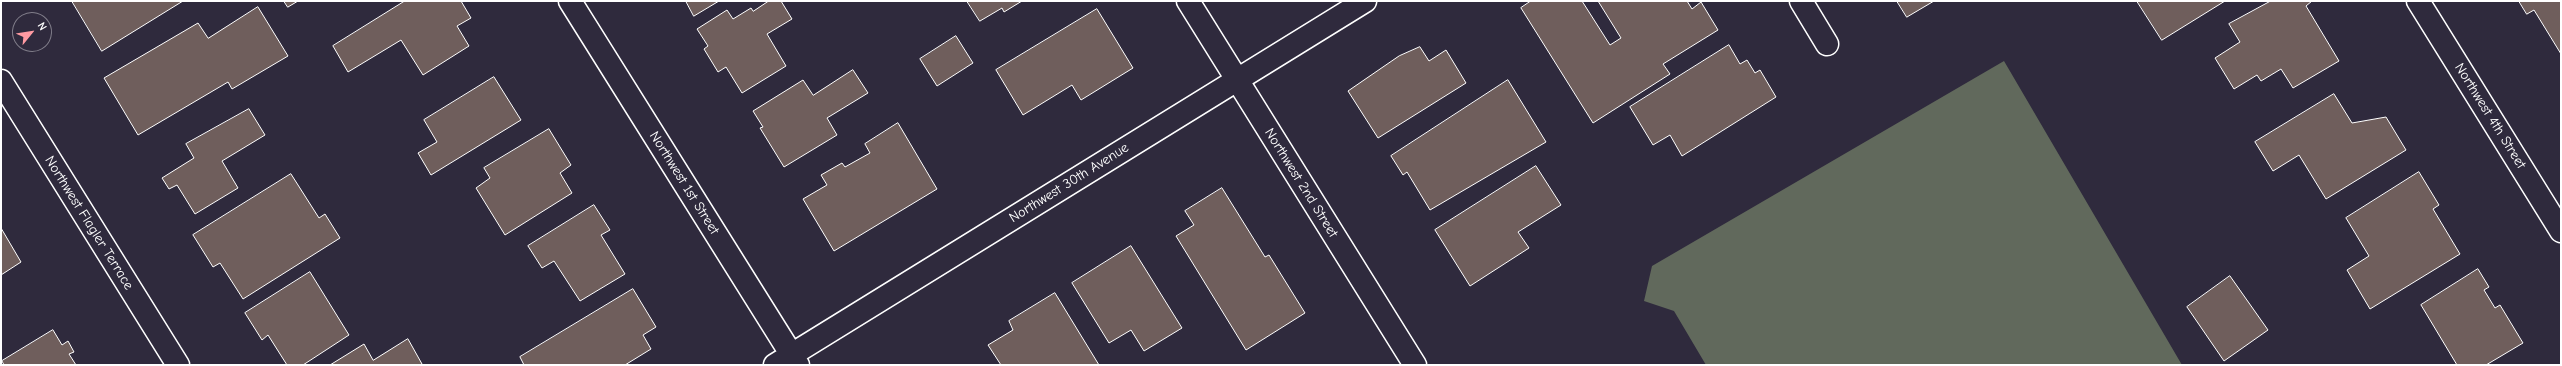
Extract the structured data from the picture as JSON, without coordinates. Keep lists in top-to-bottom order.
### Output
{
  "streets": {
    "street": [
      "Northwest 4th Street",
      "Northwest 1st Street",
      "Northwest 30th Avenue",
      "Northwest 2nd Street",
      "Northwest Flagler Terrace"
    ]
  },
  "crossings": [
    ["Northwest 1st Street", "Northwest 30th Avenue"],
    ["Northwest 30th Avenue", "Northwest 2nd Street"]
  ],
  "north": "top right"
}
